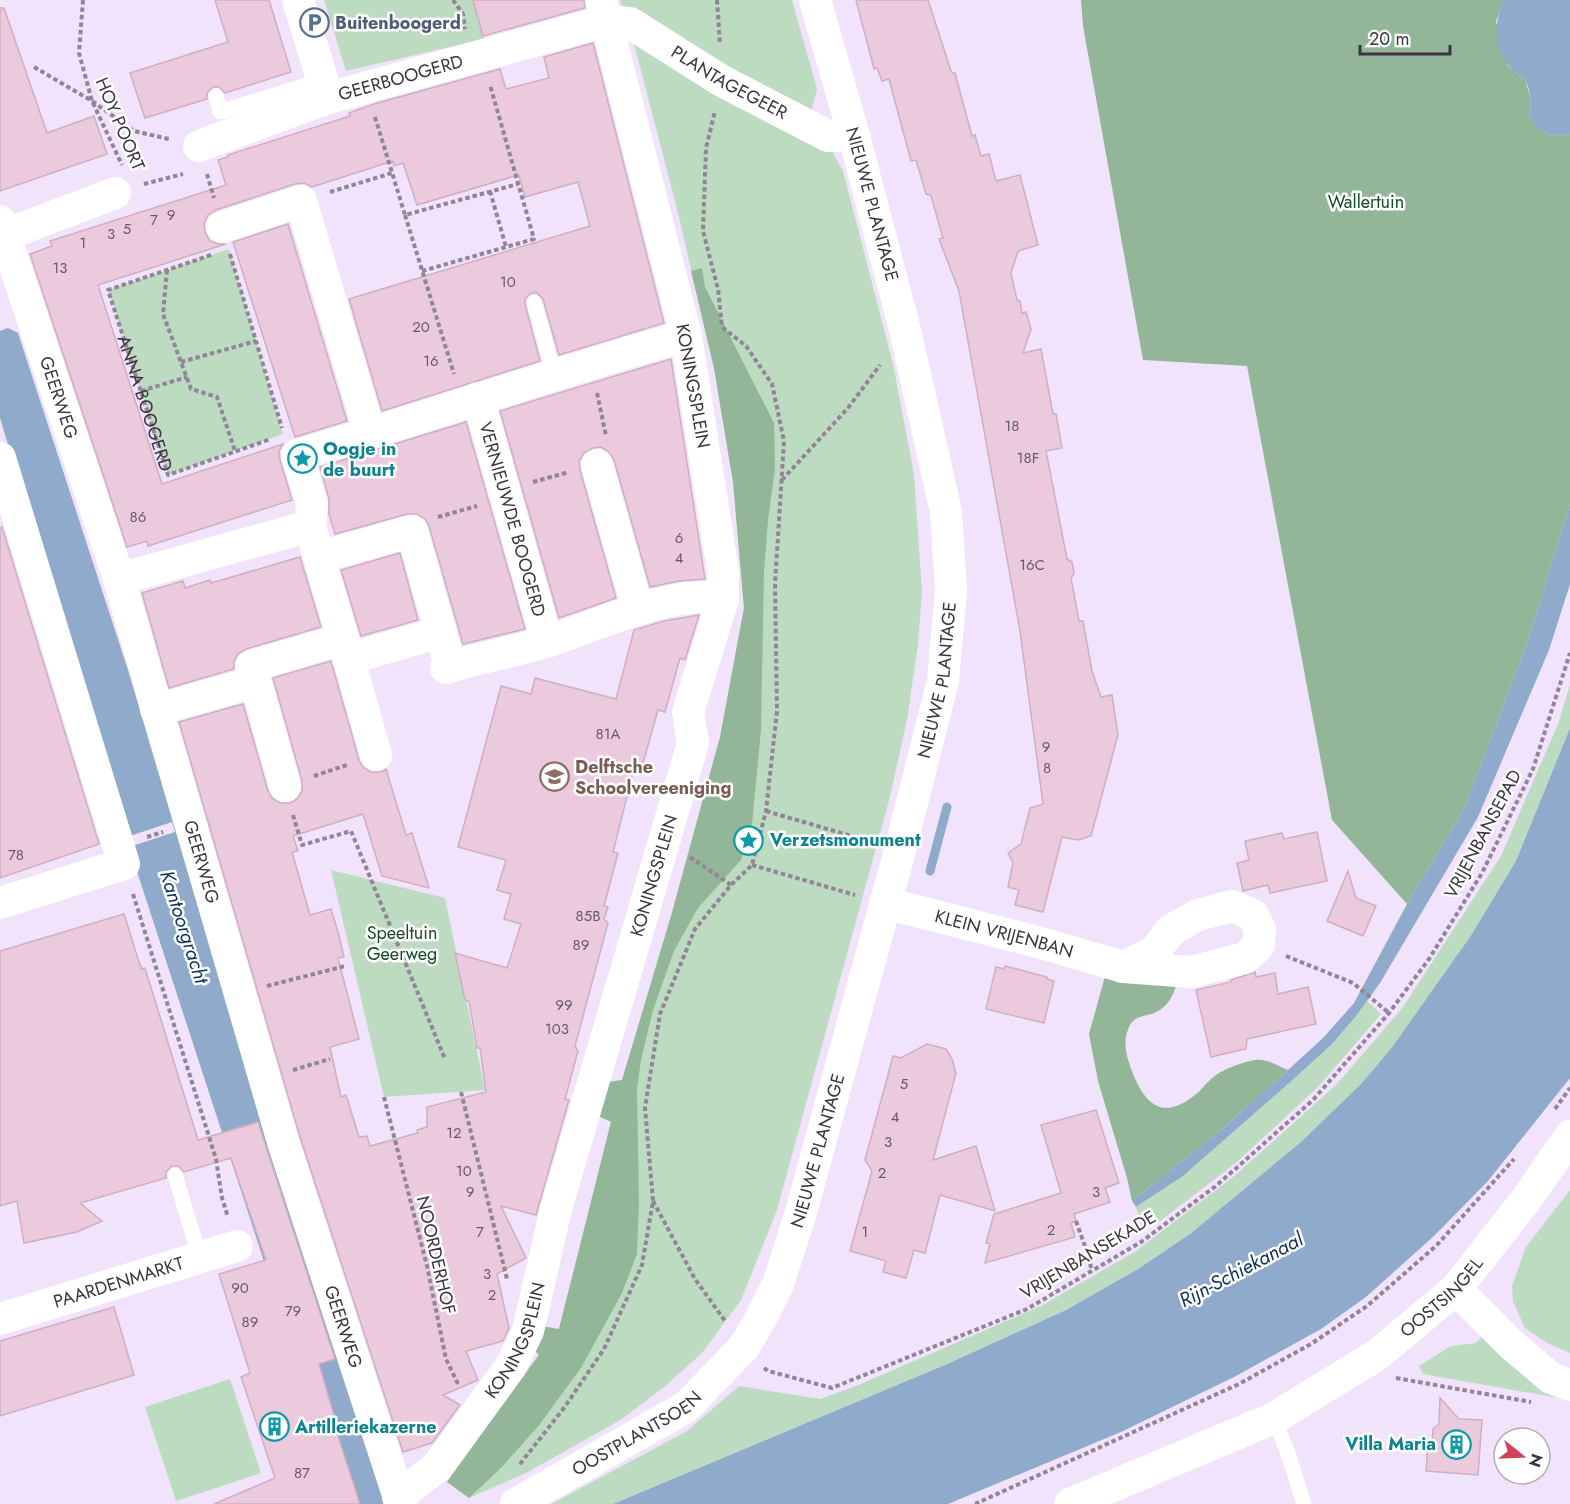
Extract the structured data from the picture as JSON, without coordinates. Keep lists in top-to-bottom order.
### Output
{
  "streets": {
    "street": [
      "GEERBOOGERD",
      "PLANTAGEGEER",
      "NIEUWE PLANTAGE",
      "KONINGSPLEIN",
      "GEERWEG",
      "VERNIEUWDE BOOGERD",
      "KLEIN VRIJENBAN",
      "PAARDENMARKT",
      "OOSTSINGEL",
      "OOSTPLANTSOEN"
    ],
    "path": [
      "HOY POORT",
      "ANNA BOOGERD",
      "VRIJENBANSEPAD",
      "NOORDERHOF",
      "VRIJENBANSEKADE"
    ]
  },
  "crossings": [
    ["GEERBOOGERD", "PLANTAGEGEER"],
    ["GEERBOOGERD", "KONINGSPLEIN"],
    ["PLANTAGEGEER", "NIEUWE PLANTAGE"],
    ["PLANTAGEGEER", "KONINGSPLEIN"],
    ["NIEUWE PLANTAGE", "KLEIN VRIJENBAN"],
    ["NIEUWE PLANTAGE", "VRIJENBANSEKADE"],
    ["NIEUWE PLANTAGE", "OOSTPLANTSOEN"],
    ["KONINGSPLEIN", "GEERWEG"],
    ["KONINGSPLEIN", "VERNIEUWDE BOOGERD"],
    ["KONINGSPLEIN", "NOORDERHOF"],
    ["VRIJENBANSEPAD", "VRIJENBANSEKADE"],
    ["VRIJENBANSEKADE", "OOSTPLANTSOEN"]
  ],
  "water": ["Kantoorgracht", "Rijn-Schiekanaal"],
  "parks": ["Wallertuin", "Speeltuin Geerweg"],
  "places": {
    "parking": ["Buitenboogerd"],
    "place": ["Oogje in de buurt", "Verzetsmonument"],
    "school or university": ["Delftsche Schoolvereeniging"],
    "building": ["Artilleriekazerne", "Villa Maria"]
  },
  "house_numbers": [
    "9",
    "7",
    "5",
    "3",
    "1",
    "13",
    "10",
    "20",
    "16",
    "18",
    "18F",
    "86",
    "6",
    "4",
    "16C",
    "81A",
    "9",
    "8",
    "78",
    "85B",
    "89",
    "99",
    "103",
    "5",
    "4",
    "12",
    "3",
    "10",
    "2",
    "9",
    "3",
    "2",
    "7",
    "1",
    "3",
    "90",
    "2",
    "79",
    "89",
    "87"
  ],
  "scale_bar": "20 m",
  "north": "right"
}
